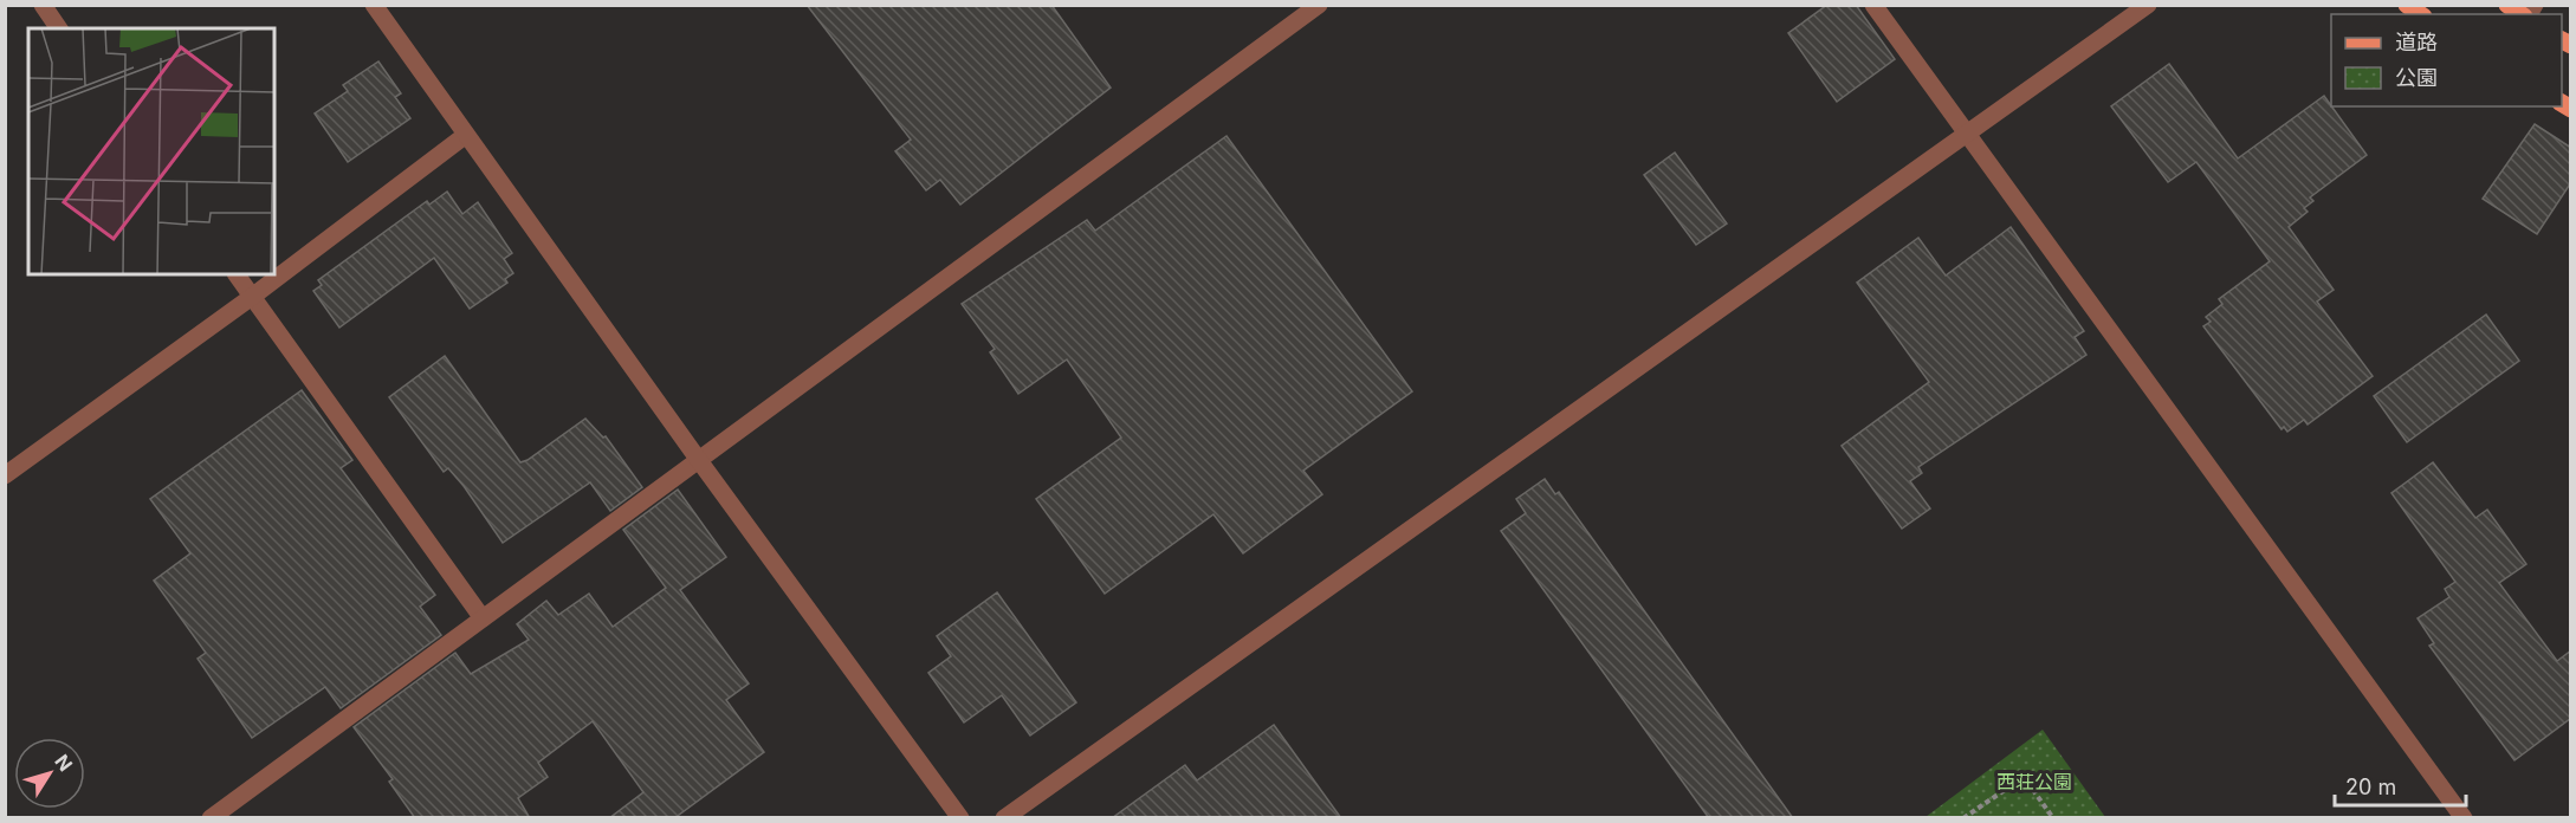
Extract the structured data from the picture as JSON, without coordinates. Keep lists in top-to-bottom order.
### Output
{
  "parks": ["西荘公園"],
  "legend": ["道路", "公園"],
  "scale_bar": "20 m",
  "north": "top right"
}
